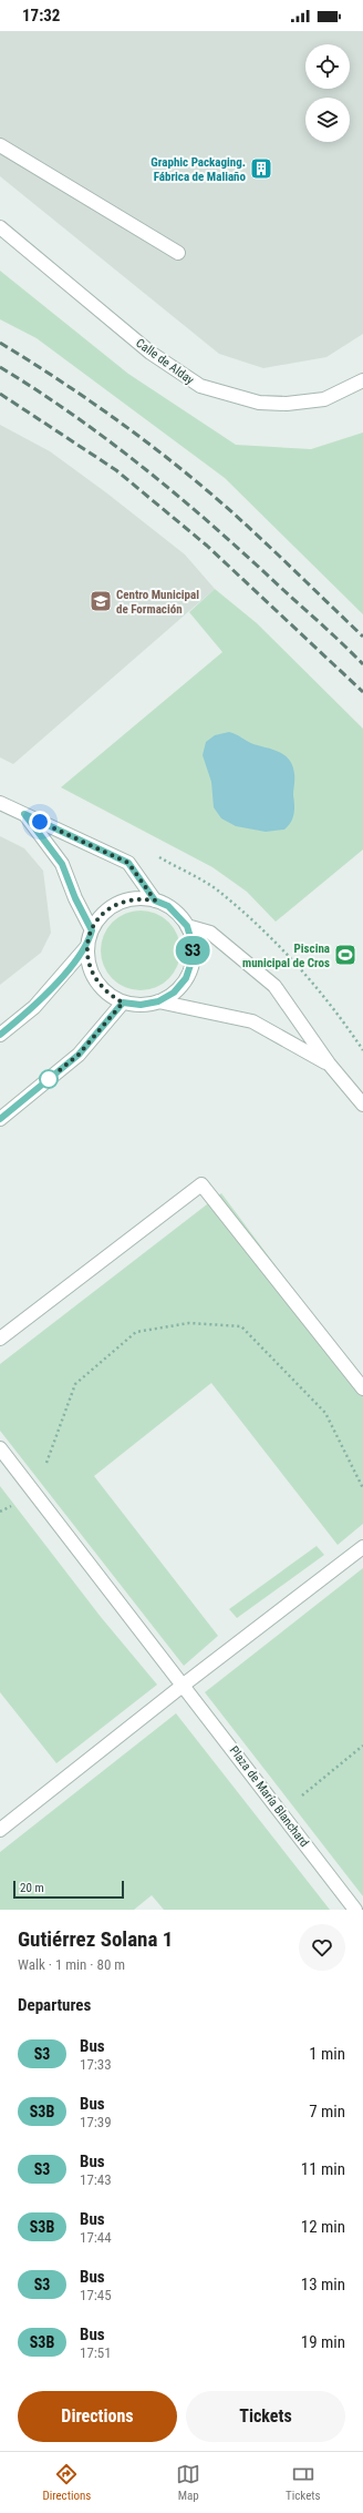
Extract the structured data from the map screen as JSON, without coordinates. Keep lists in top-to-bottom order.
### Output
{
  "streets": {
    "street": ["Calle de Alday", "Plaza de María Blanchard"]
  },
  "places": {
    "building": ["Graphic Packaging. Fábrica de Maliaño"],
    "school or university": ["Centro Municipal de Formación"],
    "sports": ["Piscina municipal de Cros"]
  },
  "lines": ["bus line S3"],
  "scale_bar": "20 m",
  "page": {
    "status": "17:32",
    "on_map": "S3",
    "scale": "20 m",
    "heading": [
      ["Gutiérrez Solana 1", "Walk · 1 min · 80 m"],
      "Departures"
    ],
    "list": [
      {
        "mark": "S3",
        "name": "Bus",
        "note": "17:33",
        "value": "1 min"
      },
      {
        "mark": "S3B",
        "name": "Bus",
        "note": "17:39",
        "value": "7 min"
      },
      {
        "mark": "S3",
        "name": "Bus",
        "note": "17:43",
        "value": "11 min"
      },
      {
        "mark": "S3B",
        "name": "Bus",
        "note": "17:44",
        "value": "12 min"
      },
      {
        "mark": "S3",
        "name": "Bus",
        "note": "17:45",
        "value": "13 min"
      },
      {
        "mark": "S3B",
        "name": "Bus",
        "note": "17:51",
        "value": "19 min"
      }
    ],
    "buttons": ["Directions", "Tickets"],
    "tabs": ["Directions", "Map", "Tickets"]
  }
}
